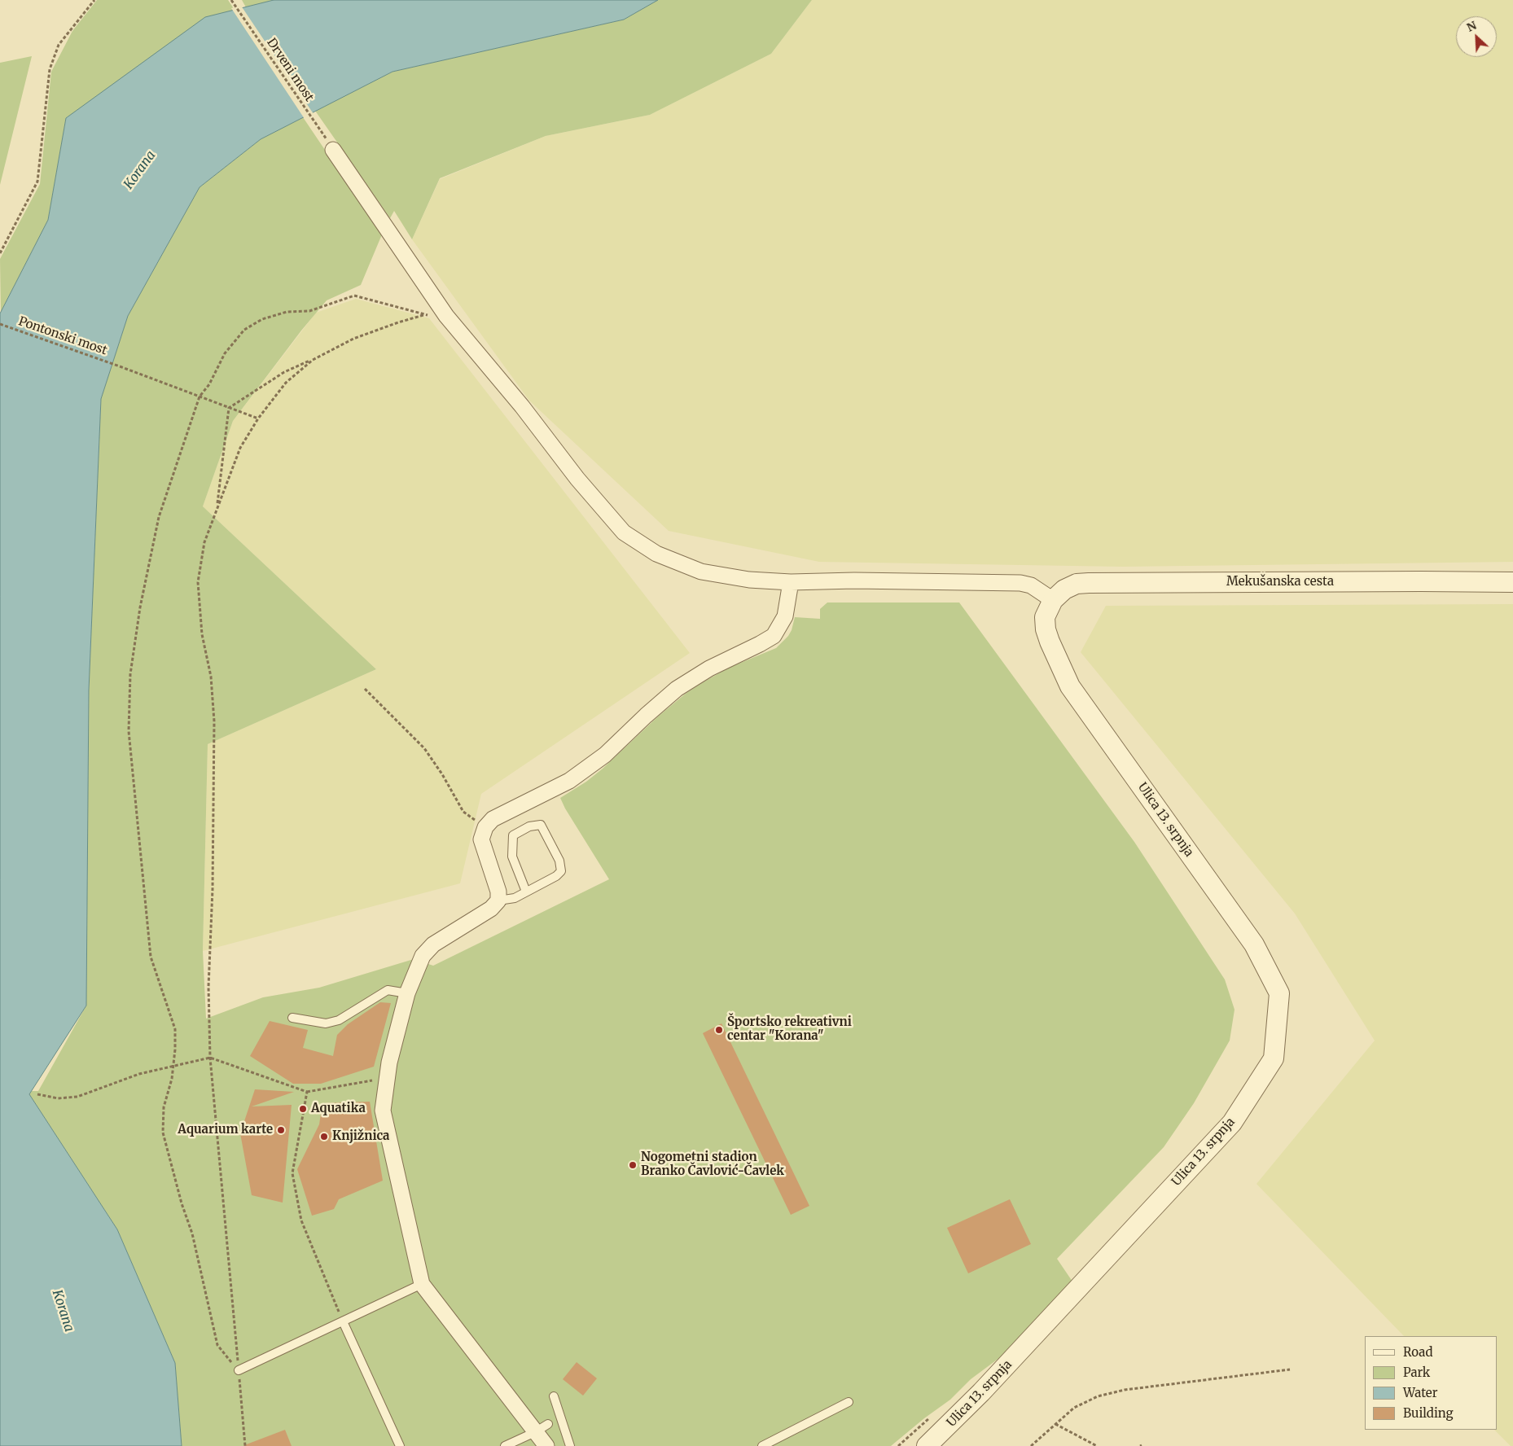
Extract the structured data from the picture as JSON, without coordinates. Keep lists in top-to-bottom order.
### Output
{
  "streets": {
    "street": ["Mekušanska cesta", "Ulica 13. srpnja"],
    "path": ["Drveni most", "Pontonski most"]
  },
  "crossings": [
    ["Mekušanska cesta", "Ulica 13. srpnja"]
  ],
  "water": ["Korana"],
  "places": [
    "Športsko rekreativni centar \"Korana\"",
    "Aquatika",
    "Aquarium karte",
    "Knjižnica",
    "Nogometni stadion Branko Čavlović-Čavlek"
  ],
  "legend": [
    "Road",
    "Park",
    "Water",
    "Building"
  ],
  "north": "top left"
}
